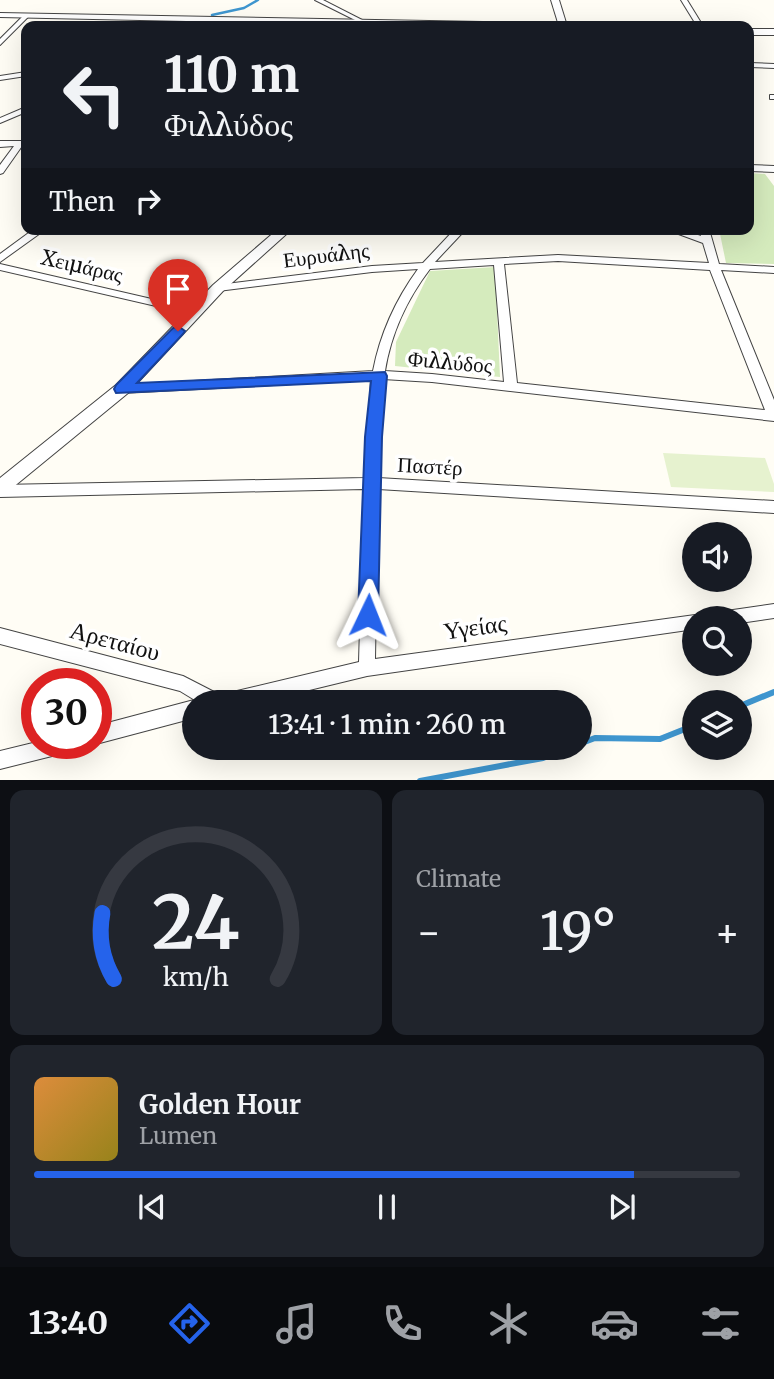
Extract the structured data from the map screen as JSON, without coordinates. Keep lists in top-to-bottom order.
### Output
{
  "streets": {
    "street": [
      "Ευρυάλης",
      "Χειμάρας",
      "Φιλλύδος",
      "Παστέρ",
      "Υγείας",
      "Αρεταίου"
    ]
  },
  "page": {
    "turn": ["110 m", "Φιλλύδος"],
    "then": "Then",
    "limit": "30",
    "trip": "13:41 · 1 min · 260 m",
    "tile": "Climate",
    "heat": ["−", "19°", "+"],
    "song": ["Golden Hour", "Lumen"],
    "tabs": "13:40",
    "gauge": ["24", "km/h"]
  }
}
